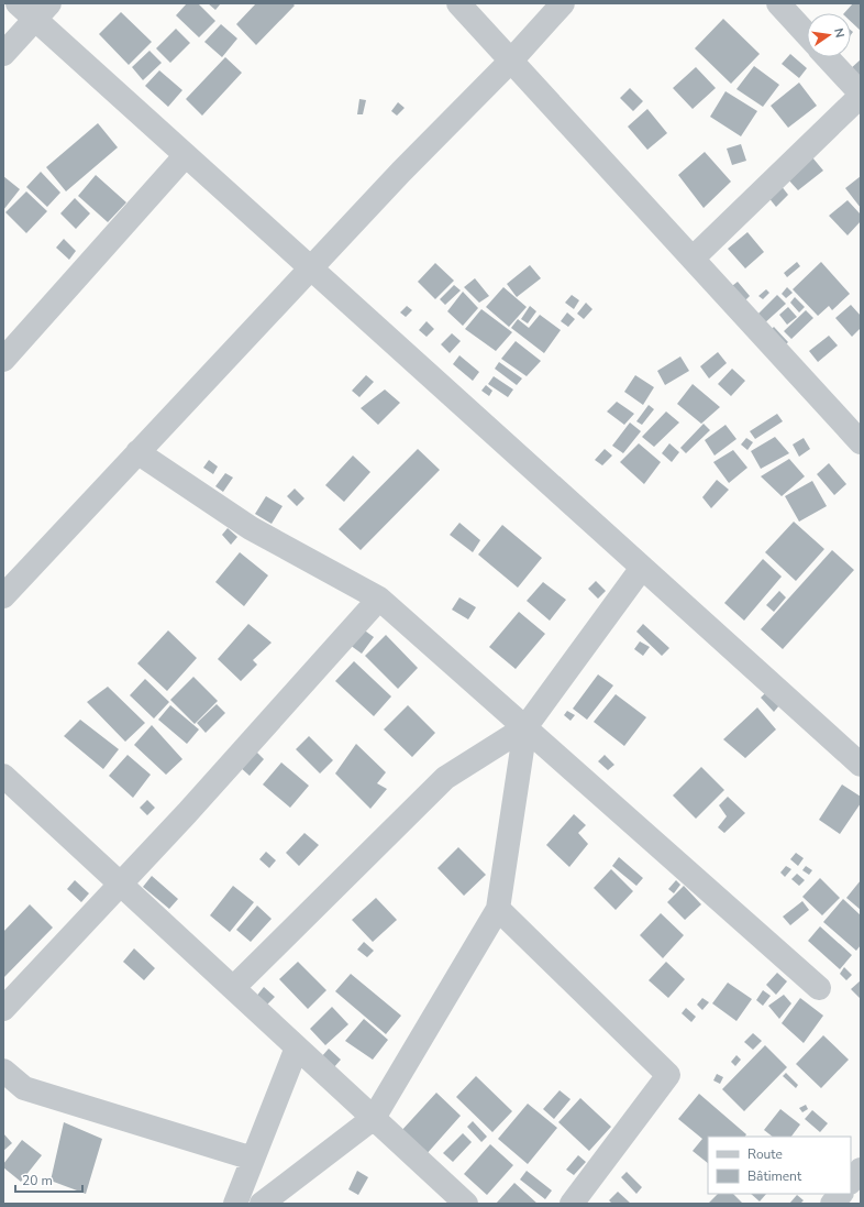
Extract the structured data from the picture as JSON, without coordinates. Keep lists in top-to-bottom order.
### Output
{
  "legend": ["Route", "Bâtiment"],
  "scale_bar": "20 m",
  "north": "right"
}
